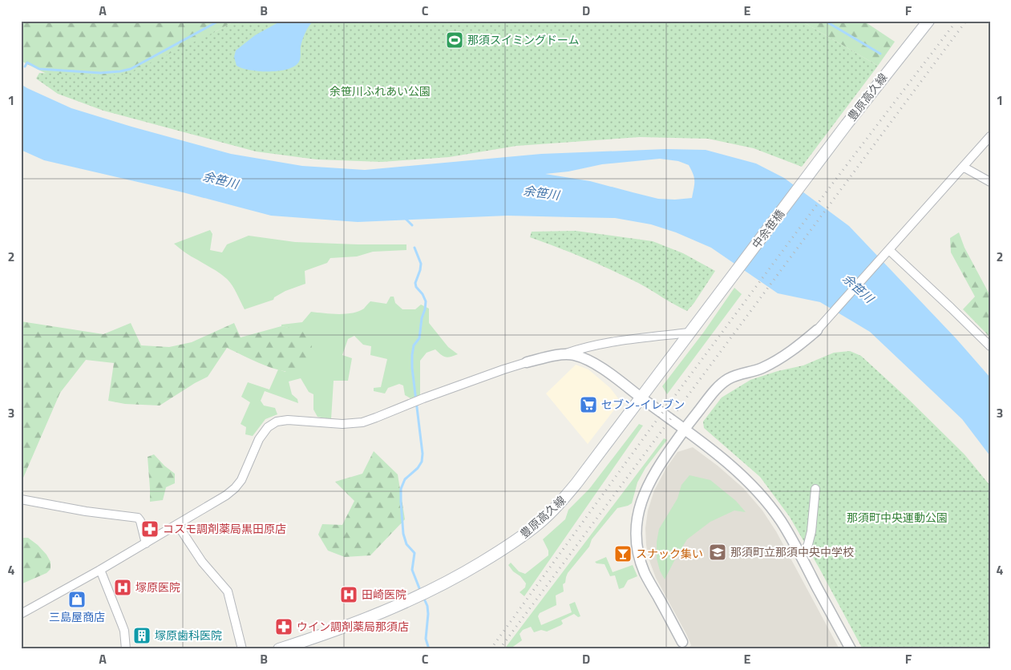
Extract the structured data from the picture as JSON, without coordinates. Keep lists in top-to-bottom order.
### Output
{
  "streets": {
    "main road": ["豊原高久線", "中余笹橋"]
  },
  "crossings": [
    ["豊原高久線", "中余笹橋"]
  ],
  "water": ["余笹川"],
  "parks": ["余笹川ふれあい公園", "那須町中央運動公園"],
  "places": {
    "sports": ["那須スイミングドーム"],
    "supermarket": ["セブン-イレブン"],
    "pharmacy": ["コスモ調剤薬局黒田原店", "ウイン調剤薬局那須店"],
    "school or university": ["那須町立那須中央中学校"],
    "bar": ["スナック集い"],
    "hospital": ["塚原医院", "田崎医院"],
    "shop": ["三島屋商店"],
    "building": ["塚原歯科医院"]
  },
  "grid": {
    "columns": [
      "A",
      "B",
      "C",
      "D",
      "E",
      "F"
    ],
    "rows": [
      "1",
      "2",
      "3",
      "4"
    ]
  }
}
